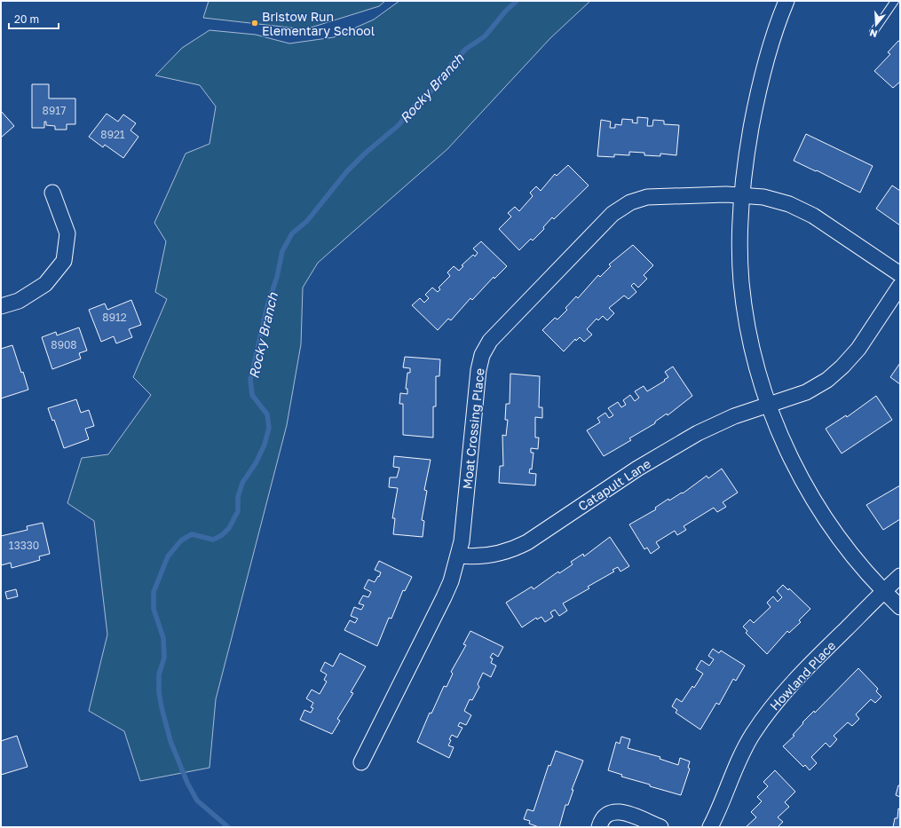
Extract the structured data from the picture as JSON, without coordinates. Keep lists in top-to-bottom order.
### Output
{
  "streets": {
    "street": ["Moat Crossing Place", "Catapult Lane", "Howland Place"]
  },
  "crossings": [
    ["Moat Crossing Place", "Catapult Lane"]
  ],
  "water": ["Rocky Branch"],
  "places": ["Bristow Run Elementary School"],
  "house_numbers": [
    "8917",
    "8921",
    "8912",
    "8908",
    "13330"
  ],
  "scale_bar": "20 m",
  "north": "bottom"
}
